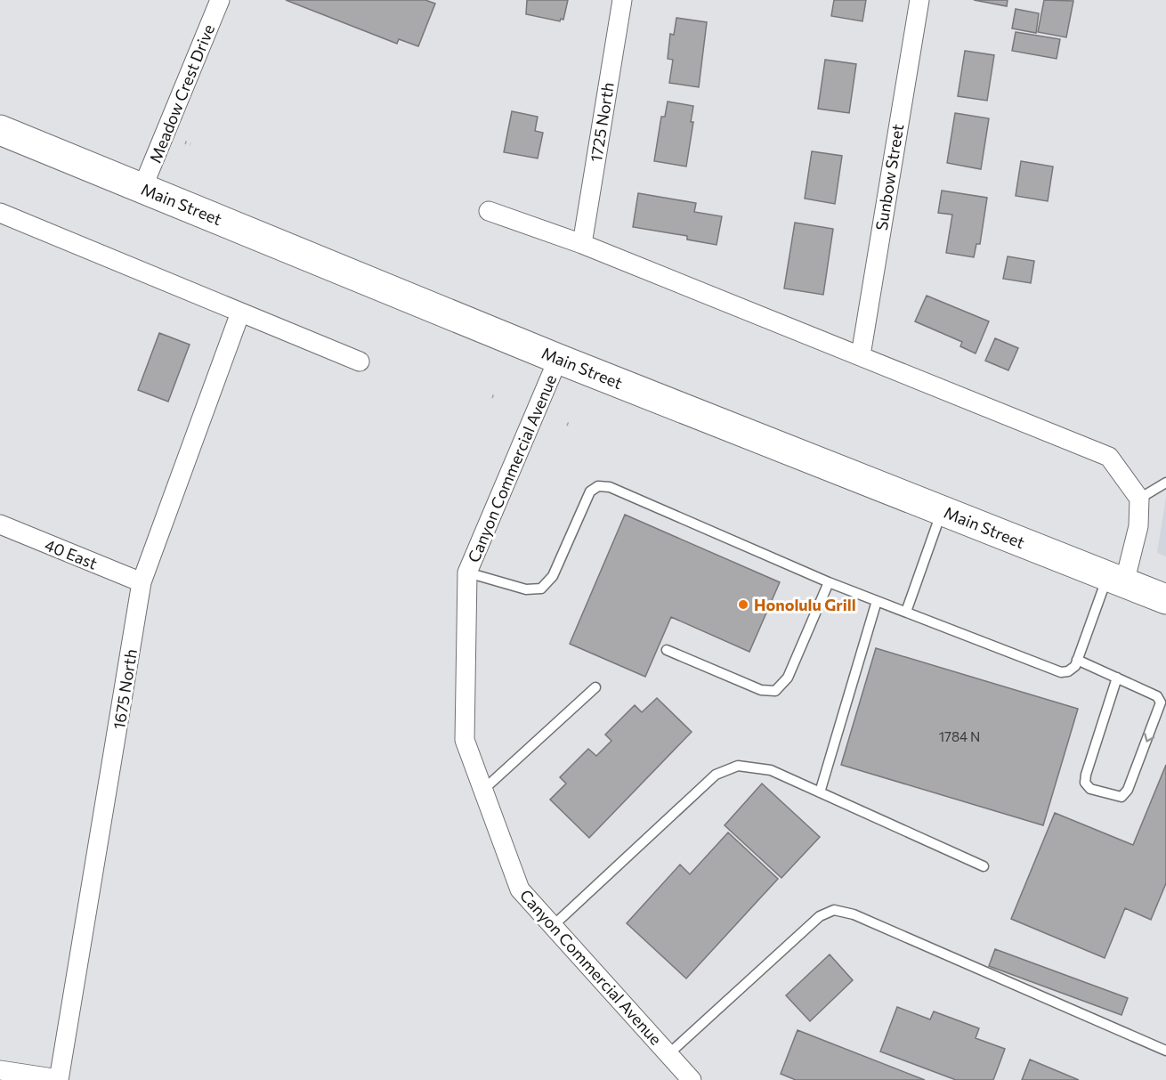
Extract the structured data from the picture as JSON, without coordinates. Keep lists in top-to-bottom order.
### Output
{
  "streets": {
    "main road": ["Main Street"],
    "street": [
      "Meadow Crest Drive",
      "1725 North",
      "Sunbow Street",
      "Canyon Commercial Avenue",
      "40 East",
      "1675 North"
    ]
  },
  "crossings": [
    ["Meadow Crest Drive", "Main Street"],
    ["Main Street", "Canyon Commercial Avenue"],
    ["40 East", "1675 North"]
  ],
  "places": ["Honolulu Grill"],
  "house_numbers": ["1784 N"]
}
